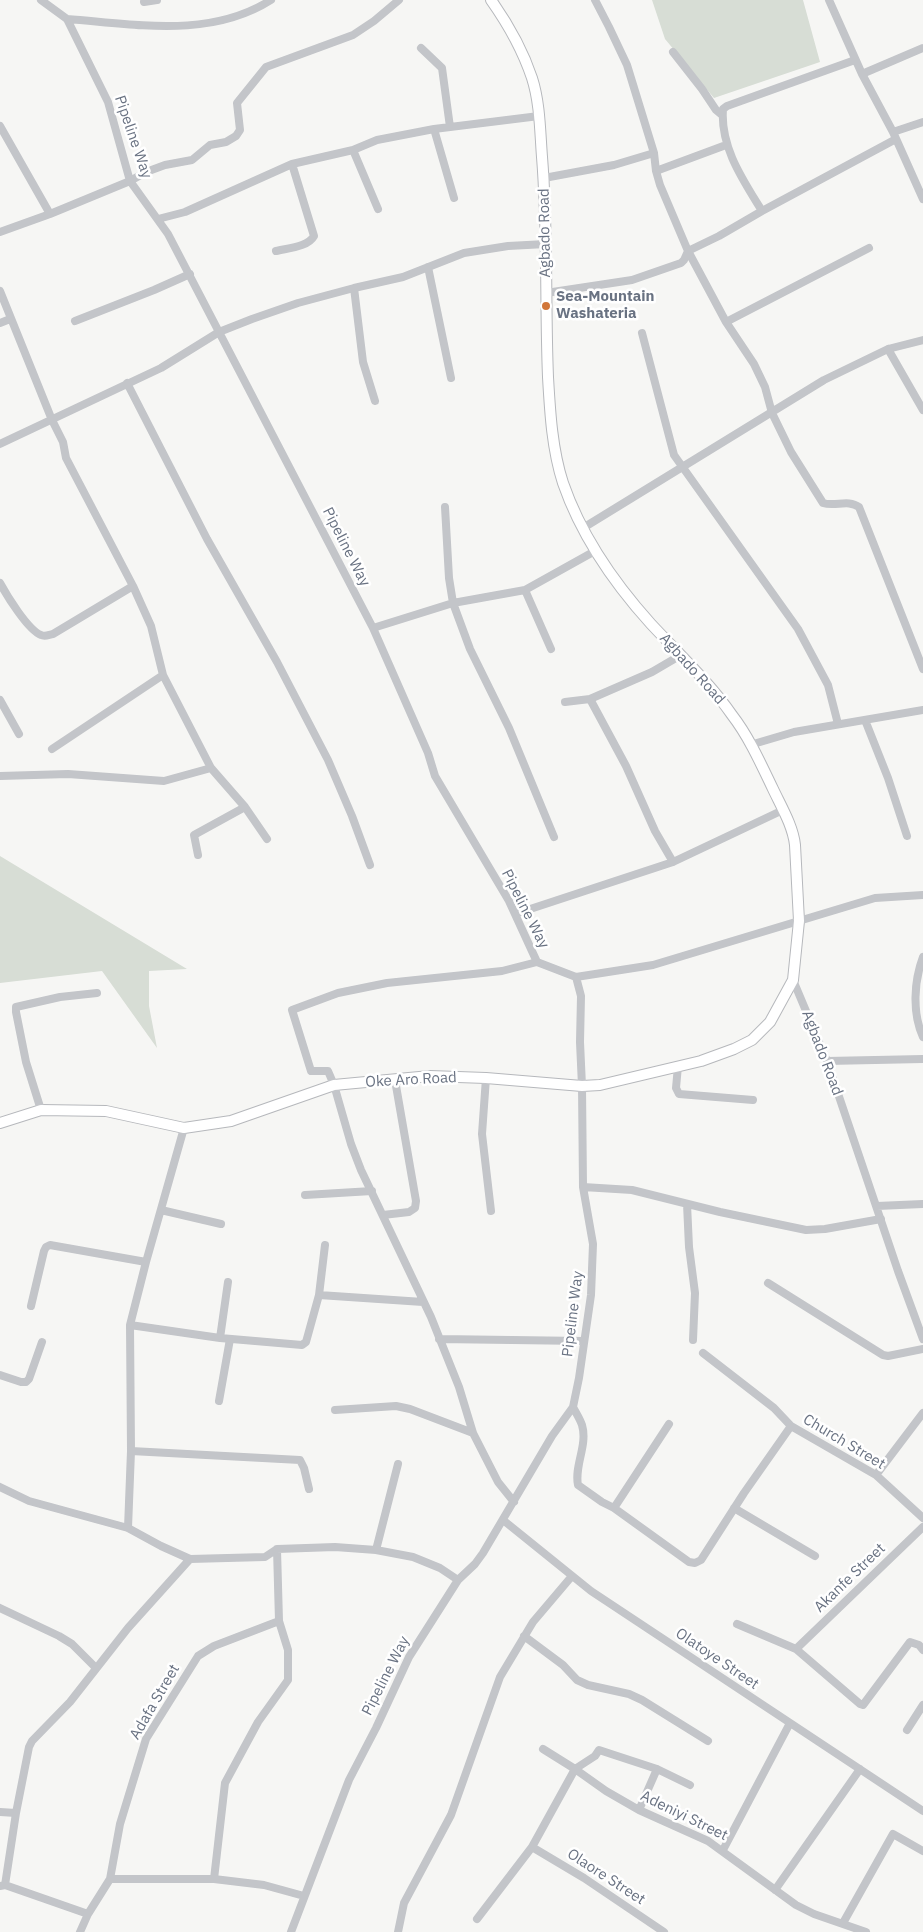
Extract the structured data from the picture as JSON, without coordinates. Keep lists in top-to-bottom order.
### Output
{
  "streets": {
    "main road": ["Agbado Road", "Oke Aro Road"],
    "street": [
      "Pipeline Way",
      "Church Street",
      "Akanfe Street",
      "Olatoye Street",
      "Adafa Street",
      "Adeniyi Street",
      "Olaore Street"
    ]
  },
  "crossings": [
    ["Pipeline Way", "Oke Aro Road"],
    ["Pipeline Way", "Olatoye Street"],
    ["Agbado Road", "Oke Aro Road"]
  ],
  "places": ["Sea-Mountain Washateria"]
}
